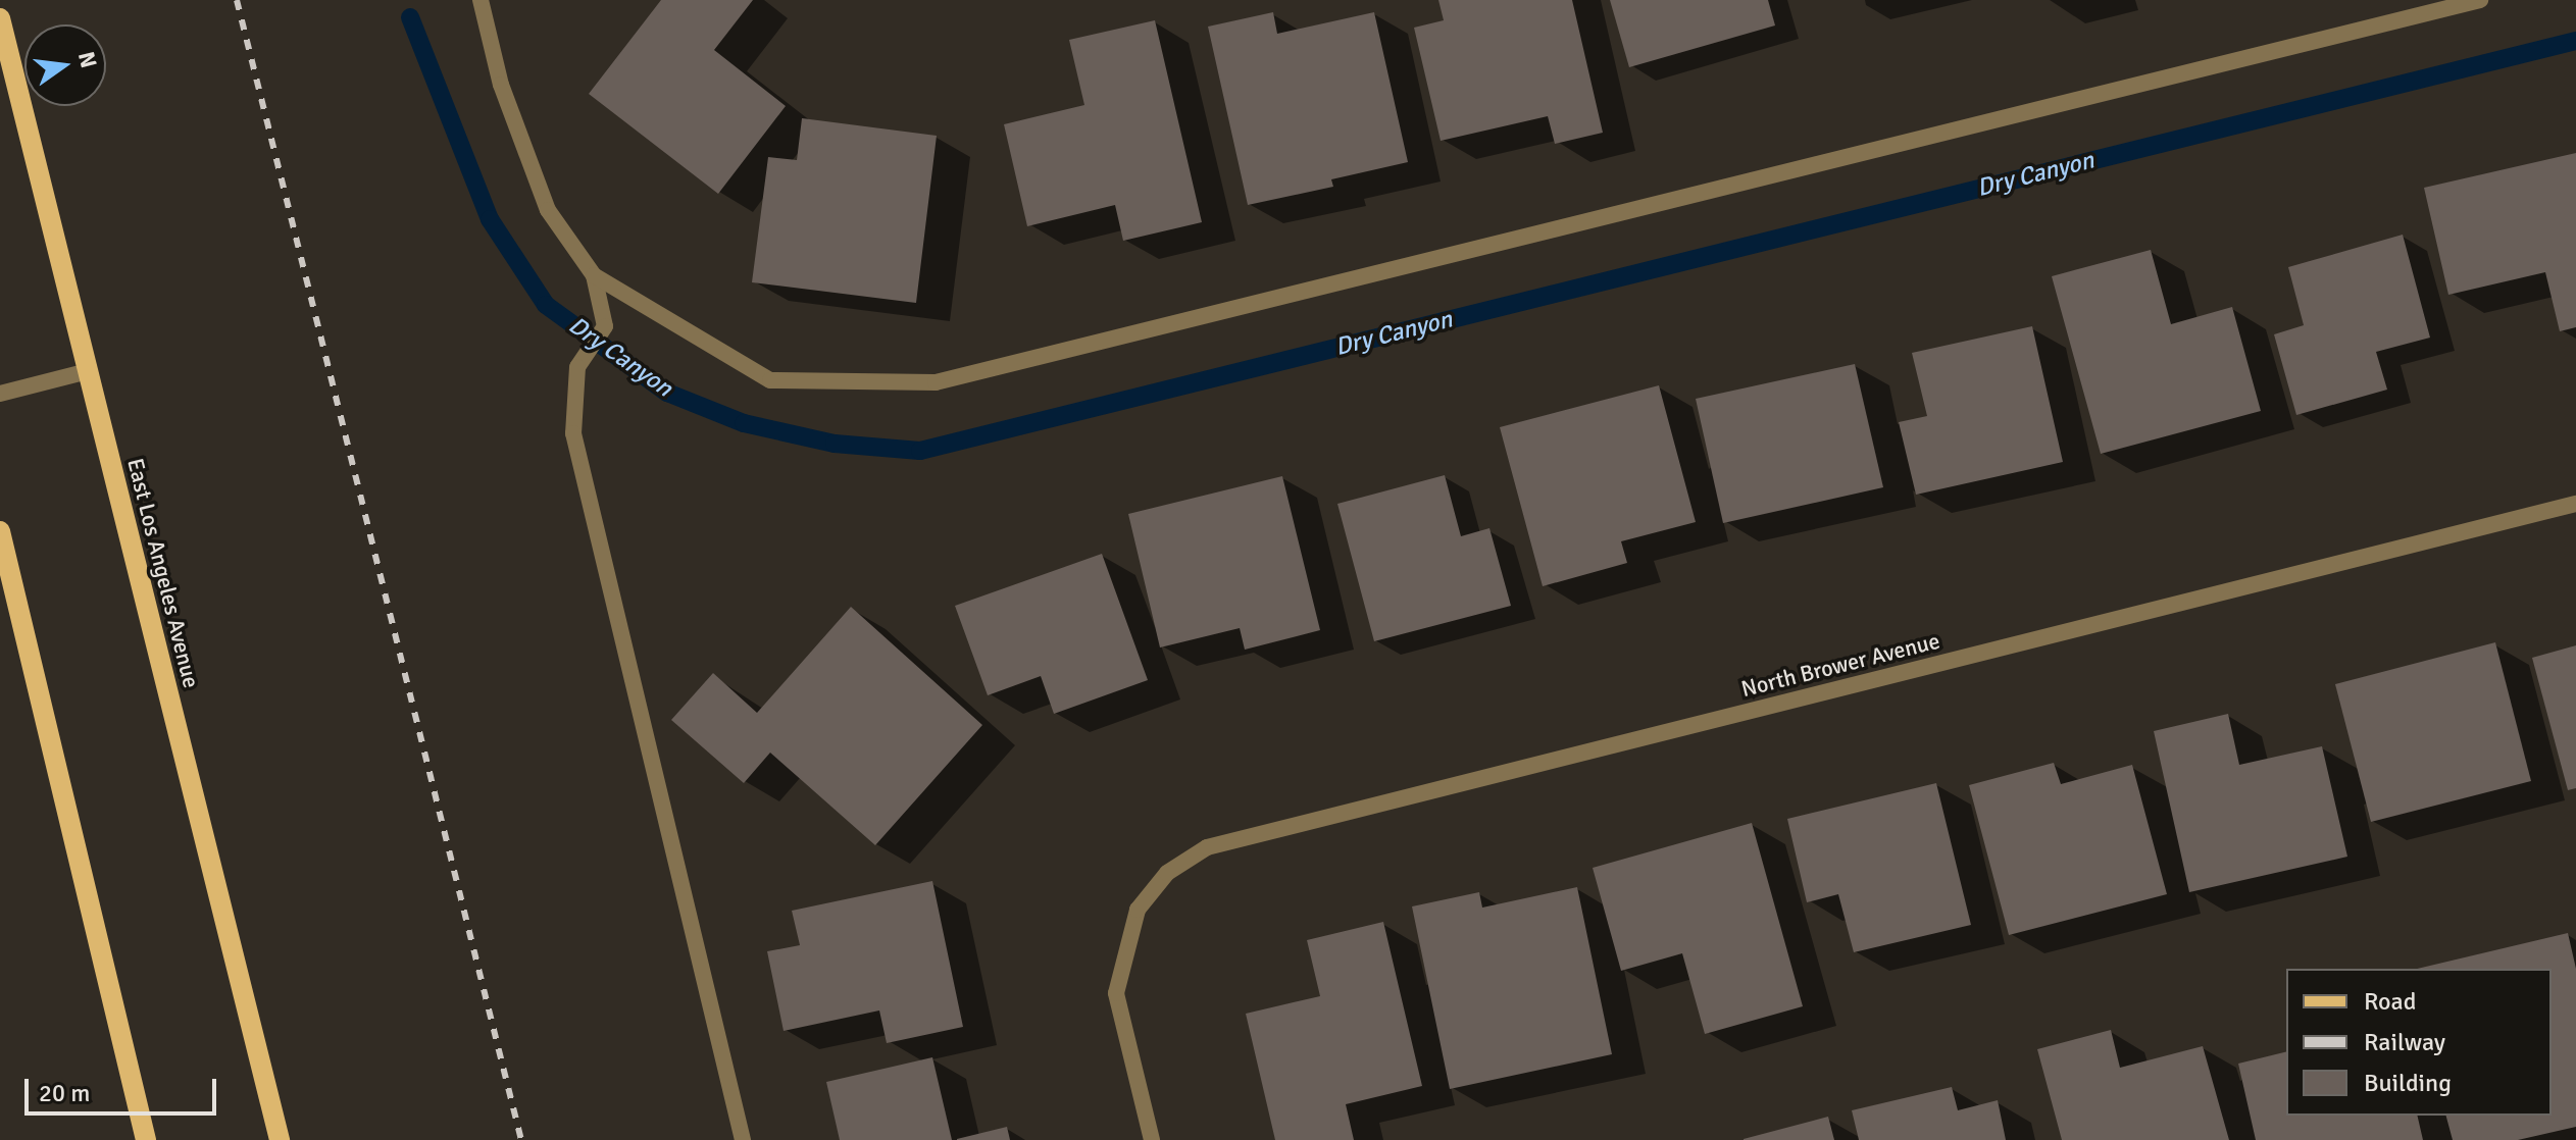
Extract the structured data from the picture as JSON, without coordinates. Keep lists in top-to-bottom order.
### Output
{
  "streets": {
    "main road": ["East Los Angeles Avenue"],
    "street": ["North Brower Avenue"]
  },
  "water": ["Dry Canyon"],
  "legend": ["Road", "Railway", "Building"],
  "scale_bar": "20 m",
  "north": "right"
}
